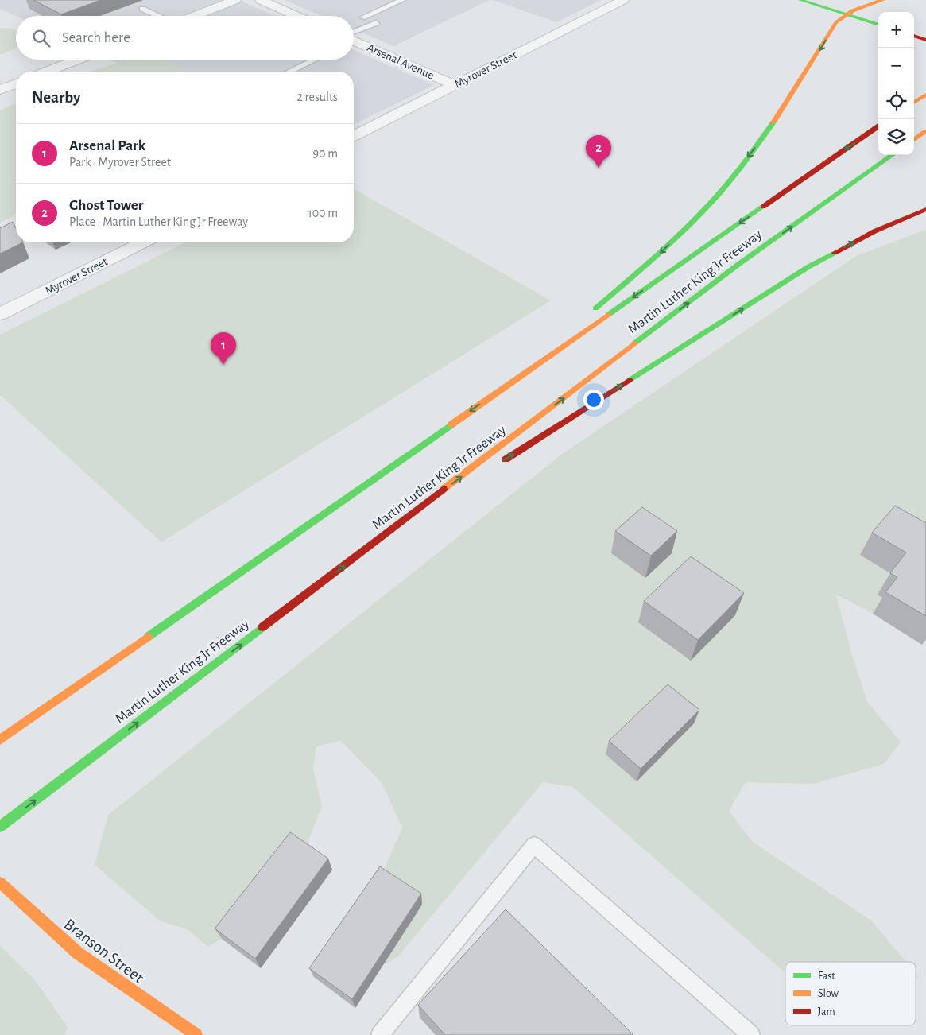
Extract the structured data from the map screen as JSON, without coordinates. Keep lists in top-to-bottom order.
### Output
{
  "streets": {
    "main road": ["Martin Luther King Jr Freeway", "Branson Street"],
    "street": ["Arsenal Avenue", "Myrover Street"]
  },
  "crossings": [
    ["Arsenal Avenue", "Myrover Street"]
  ],
  "legend": ["Fast", "Slow", "Jam"],
  "page": {
    "map_buttons": ["+", "−"],
    "search": "Search here",
    "heading": ["Nearby", "2 results"],
    "list": [
      {
        "mark": "1",
        "name": "Arsenal Park",
        "note": "Park · Myrover Street",
        "value": "90 m"
      },
      {
        "mark": "2",
        "name": "Ghost Tower",
        "note": "Place · Martin Luther King Jr Freeway",
        "value": "100 m"
      }
    ],
    "pins": ["2", "1"]
  }
}
